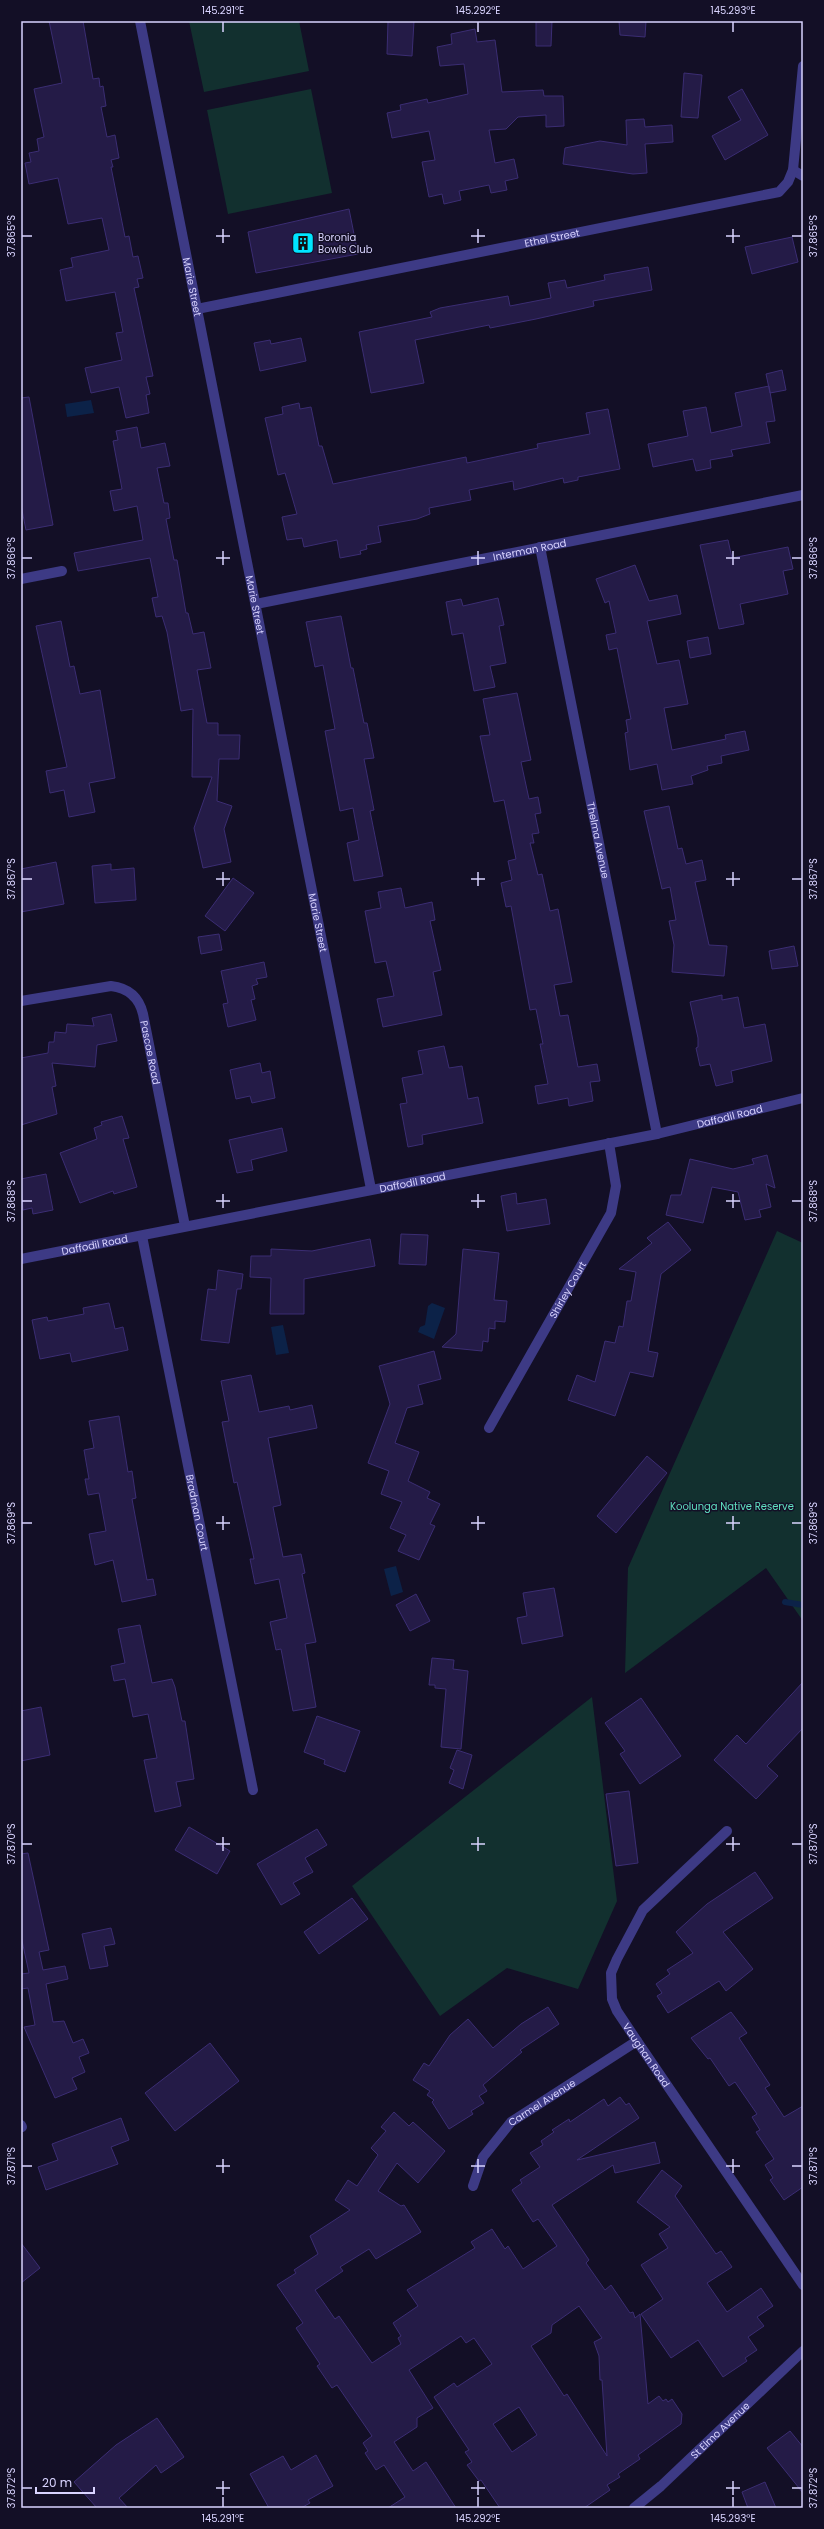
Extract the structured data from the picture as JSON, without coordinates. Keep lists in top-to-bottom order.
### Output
{
  "streets": {
    "street": [
      "Ethel Street",
      "Marie Street",
      "Interman Road",
      "Thelma Avenue",
      "Pascoe Road",
      "Daffodil Road",
      "Shirley Court",
      "Bradman Court",
      "Vaughan Road",
      "Carmel Avenue",
      "St Elmo Avenue"
    ]
  },
  "crossings": [
    ["Ethel Street", "Marie Street"],
    ["Marie Street", "Interman Road"],
    ["Marie Street", "Daffodil Road"],
    ["Interman Road", "Thelma Avenue"],
    ["Thelma Avenue", "Daffodil Road"],
    ["Pascoe Road", "Daffodil Road"],
    ["Daffodil Road", "Shirley Court"],
    ["Daffodil Road", "Bradman Court"],
    ["Vaughan Road", "Carmel Avenue"]
  ],
  "parks": ["Koolunga Native Reserve"],
  "places": {
    "building": ["Boronia Bowls Club"]
  },
  "scale_bar": "20 m",
  "coordinates": [
    "145.291°E",
    "145.292°E",
    "145.293°E",
    "37.865°S",
    "37.866°S",
    "37.867°S",
    "37.868°S",
    "37.869°S",
    "37.870°S",
    "37.871°S",
    "37.872°S"
  ]
}
